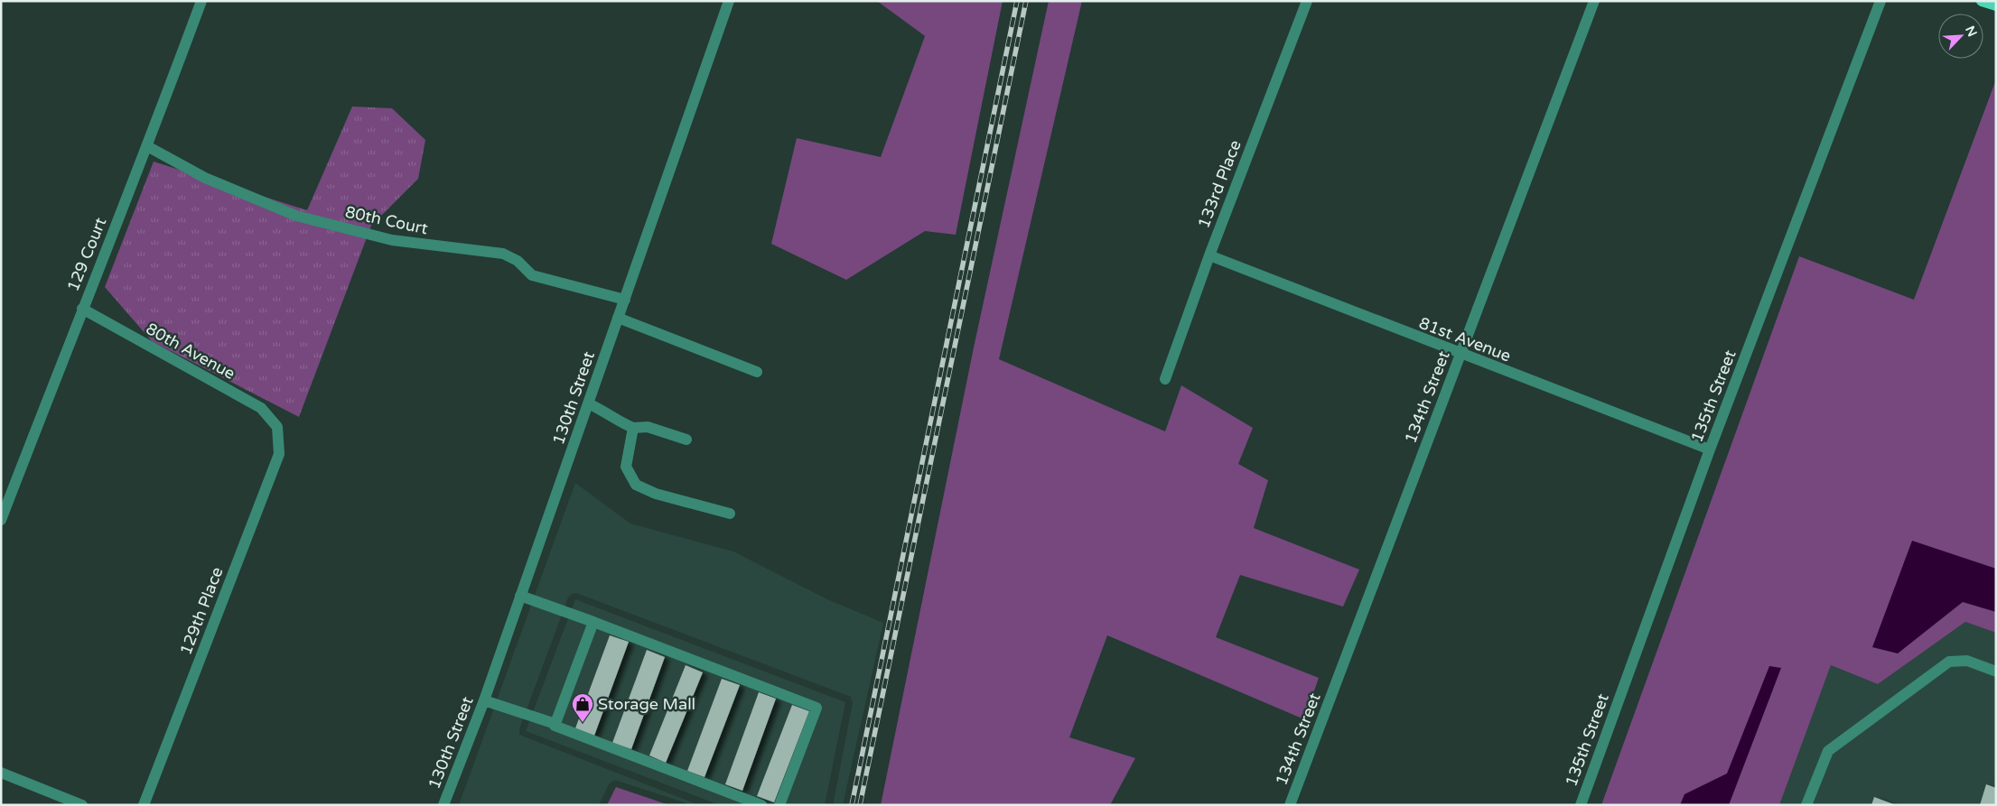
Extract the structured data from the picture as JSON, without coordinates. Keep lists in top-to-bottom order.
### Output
{
  "streets": {
    "street": [
      "133rd Place",
      "80th Court",
      "129 Court",
      "81st Avenue",
      "80th Avenue",
      "135th Street",
      "134th Street",
      "130th Street",
      "129th Place"
    ]
  },
  "crossings": [
    ["133rd Place", "81st Avenue"],
    ["80th Court", "129 Court"],
    ["80th Court", "130th Street"],
    ["129 Court", "80th Avenue"],
    ["81st Avenue", "135th Street"],
    ["81st Avenue", "134th Street"],
    ["80th Avenue", "129th Place"]
  ],
  "places": {
    "shop": ["Storage Mall"]
  },
  "north": "top right"
}
